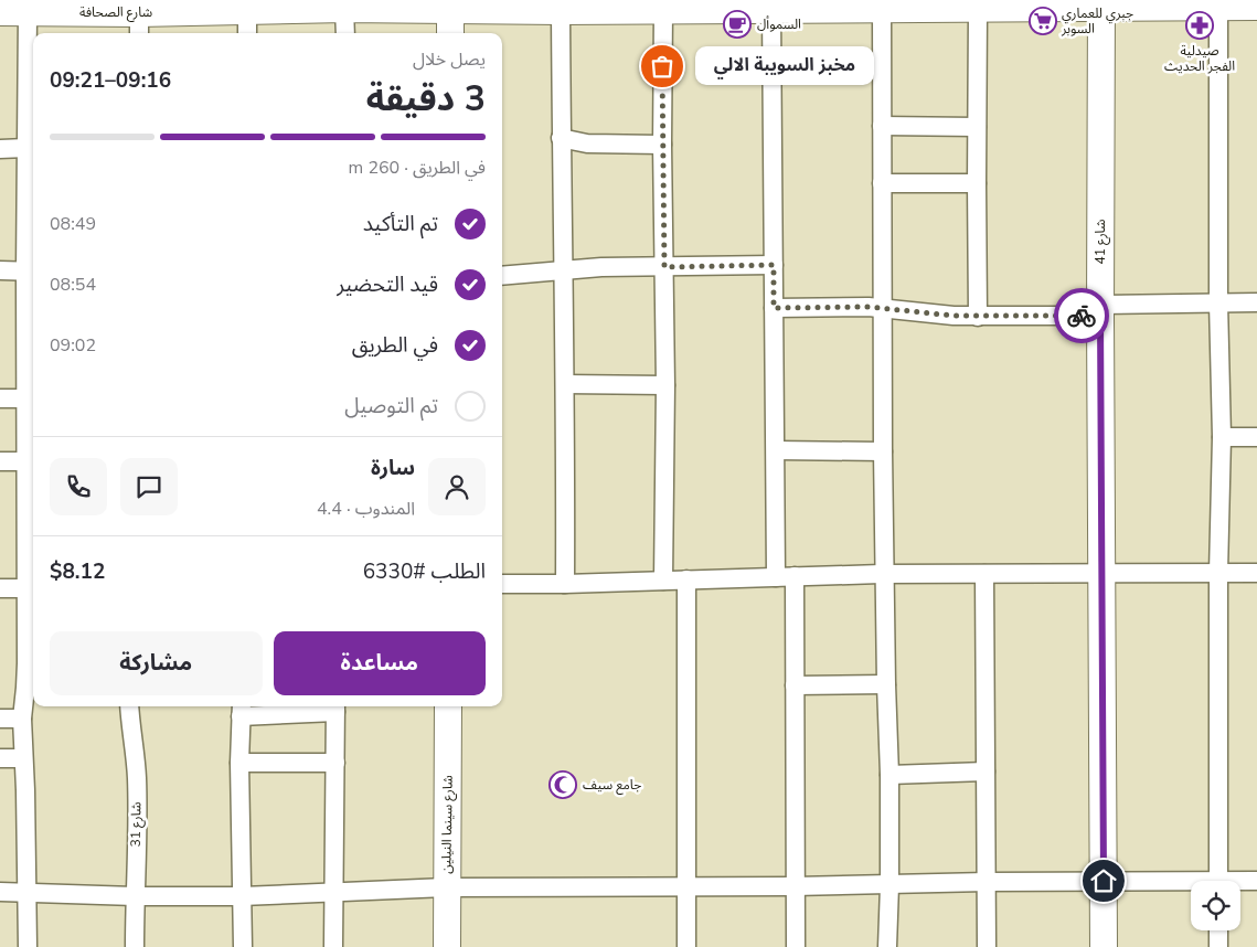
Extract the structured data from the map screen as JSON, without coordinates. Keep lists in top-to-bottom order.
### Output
{
  "streets": {
    "main road": ["شارع الصحافة", "شارع 41", "شارع سينما النيلين"],
    "street": ["شارع 31"]
  },
  "crossings": [
    ["شارع الصحافة", "شارع 41"]
  ],
  "places": {
    "supermarket": ["جبري للعماري السوبر"],
    "cafe": ["السموأل"],
    "pharmacy": ["صيدلية الفجر الحديث"],
    "other": ["مخبز السويبة الالي"],
    "mosque": ["جامع سيف"]
  },
  "page": {
    "heading": ["3 دقيقة", "يصل خلال", "09:16–09:21"],
    "panel": [
      "سارة",
      "المندوب · 4.4",
      "الطلب #6330",
      "$8.12"
    ],
    "bubble": "مخبز السويبة الالي",
    "bar": "في الطريق · 260 m",
    "list": [
      ["تم التأكيد", "08:49"],
      ["قيد التحضير", "08:54"],
      ["في الطريق", "09:02"],
      "تم التوصيل"
    ],
    "buttons": ["مساعدة", "مشاركة"]
  }
}
